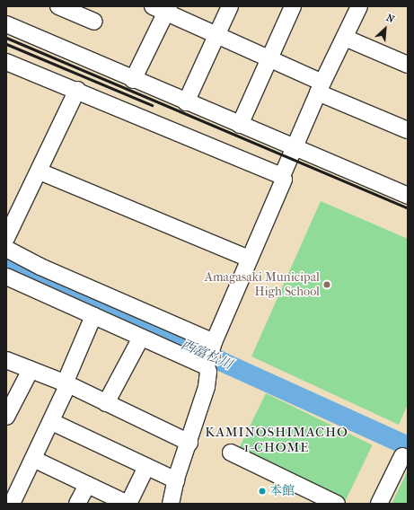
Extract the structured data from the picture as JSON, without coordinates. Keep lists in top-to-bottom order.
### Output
{
  "districts": ["KAMINOSHIMACHO 1-CHOME"],
  "water": ["西富松川"],
  "places": ["Amagasaki Municipal High School", "本館"],
  "north": "top right"
}
